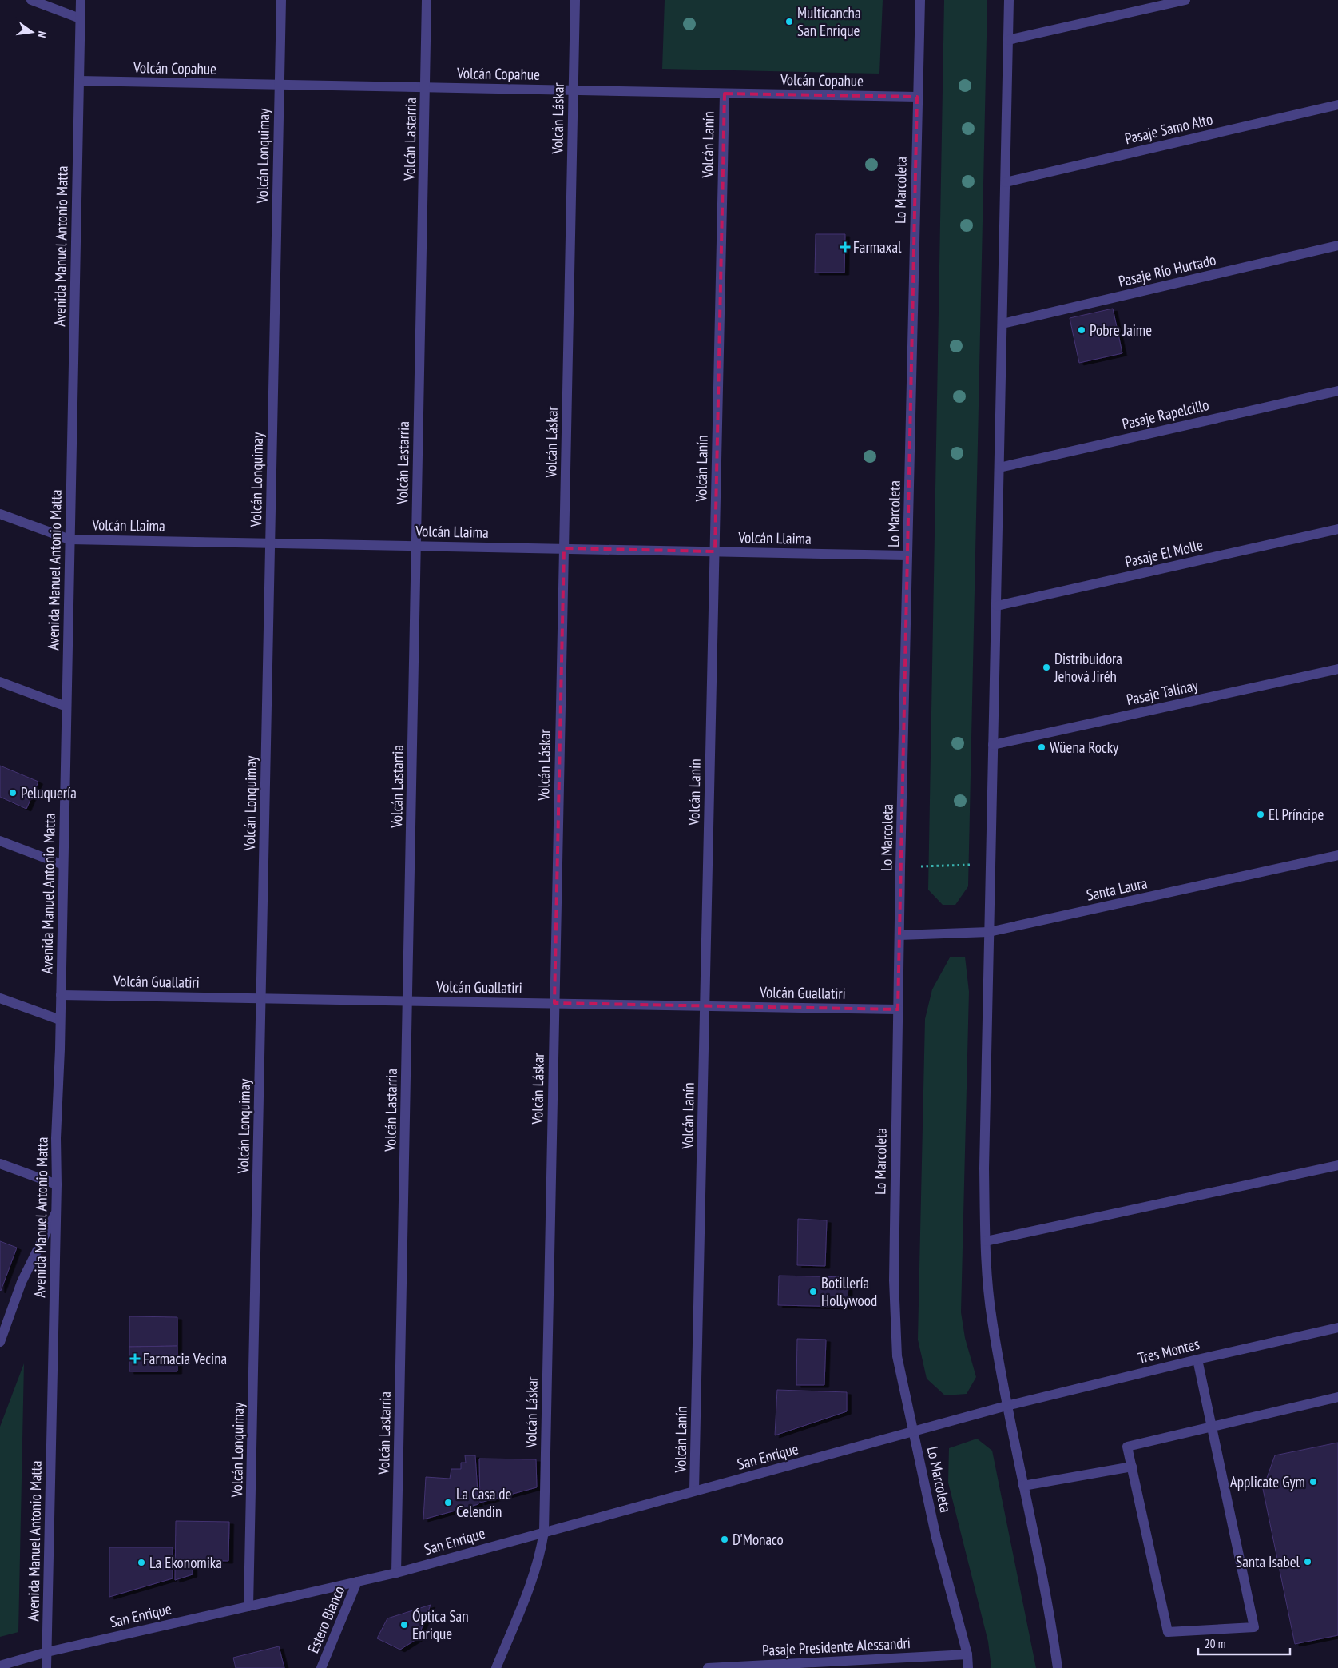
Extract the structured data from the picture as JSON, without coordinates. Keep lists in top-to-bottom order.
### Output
{
  "streets": {
    "street": [
      "Volcán Copahue",
      "Volcán Láskar",
      "Pasaje Samo Alto",
      "Volcán Lastarria",
      "Volcán Lanín",
      "Volcán Lonquimay",
      "Lo Marcoleta",
      "Avenida Manuel Antonio Matta",
      "Pasaje Río Hurtado",
      "Pasaje Rapelcillo",
      "Volcán Llaima",
      "Pasaje El Molle",
      "Pasaje Talinay",
      "Santa Laura",
      "Volcán Guallatiri",
      "Tres Montes",
      "San Enrique",
      "Estero Blanco",
      "Pasaje Presidente Alessandri"
    ]
  },
  "crossings": [
    ["Volcán Copahue", "Volcán Láskar"],
    ["Volcán Copahue", "Volcán Lastarria"],
    ["Volcán Copahue", "Volcán Lanín"],
    ["Volcán Copahue", "Volcán Lonquimay"],
    ["Volcán Copahue", "Lo Marcoleta"],
    ["Volcán Copahue", "Avenida Manuel Antonio Matta"],
    ["Volcán Láskar", "Volcán Llaima"],
    ["Volcán Láskar", "Volcán Guallatiri"],
    ["Volcán Láskar", "San Enrique"],
    ["Volcán Lastarria", "Volcán Llaima"],
    ["Volcán Lastarria", "Volcán Guallatiri"],
    ["Volcán Lastarria", "San Enrique"],
    ["Volcán Lanín", "Volcán Llaima"],
    ["Volcán Lanín", "Volcán Guallatiri"],
    ["Volcán Lanín", "San Enrique"],
    ["Volcán Lonquimay", "Volcán Llaima"],
    ["Volcán Lonquimay", "Volcán Guallatiri"],
    ["Volcán Lonquimay", "San Enrique"],
    ["Lo Marcoleta", "Volcán Llaima"],
    ["Lo Marcoleta", "Santa Laura"],
    ["Lo Marcoleta", "Volcán Guallatiri"],
    ["Lo Marcoleta", "San Enrique"],
    ["Lo Marcoleta", "Pasaje Presidente Alessandri"],
    ["Avenida Manuel Antonio Matta", "Volcán Llaima"],
    ["Avenida Manuel Antonio Matta", "Volcán Guallatiri"],
    ["Avenida Manuel Antonio Matta", "San Enrique"],
    ["Tres Montes", "San Enrique"],
    ["San Enrique", "Estero Blanco"]
  ],
  "places": {
    "other": [
      "Multicancha San Enrique",
      "Pobre Jaime",
      "Distribuidora Jehová Jiréh",
      "Wüena Rocky",
      "Peluquería",
      "El Príncipe",
      "Botillería Hollywood",
      "Applicate Gym",
      "La Casa de Celendin",
      "D'Monaco",
      "Santa Isabel",
      "La Ekonomika",
      "Óptica San Enrique"
    ],
    "health": ["Farmaxal", "Farmacia Vecina"]
  },
  "scale_bar": "20 m",
  "north": "right"
}
